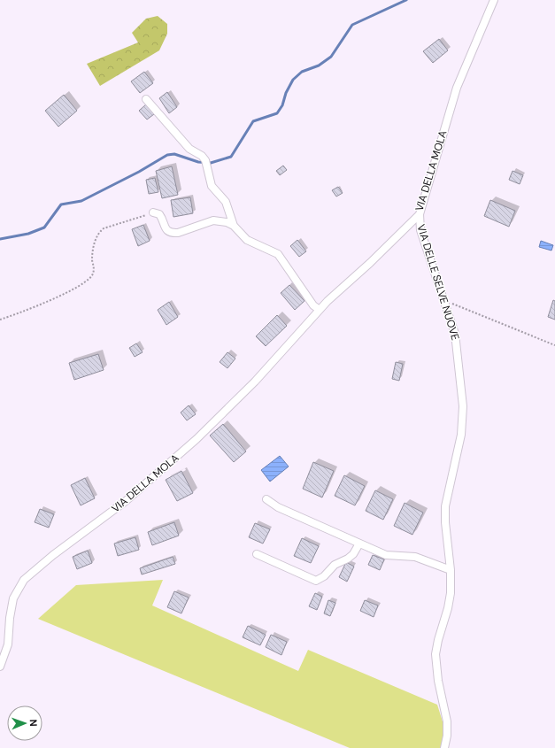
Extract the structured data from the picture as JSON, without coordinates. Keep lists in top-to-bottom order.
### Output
{
  "streets": {
    "street": ["VIA DELLA MOLA", "VIA DELLE SELVE NUOVE"]
  },
  "crossings": [
    ["VIA DELLA MOLA", "VIA DELLE SELVE NUOVE"]
  ],
  "north": "right"
}
